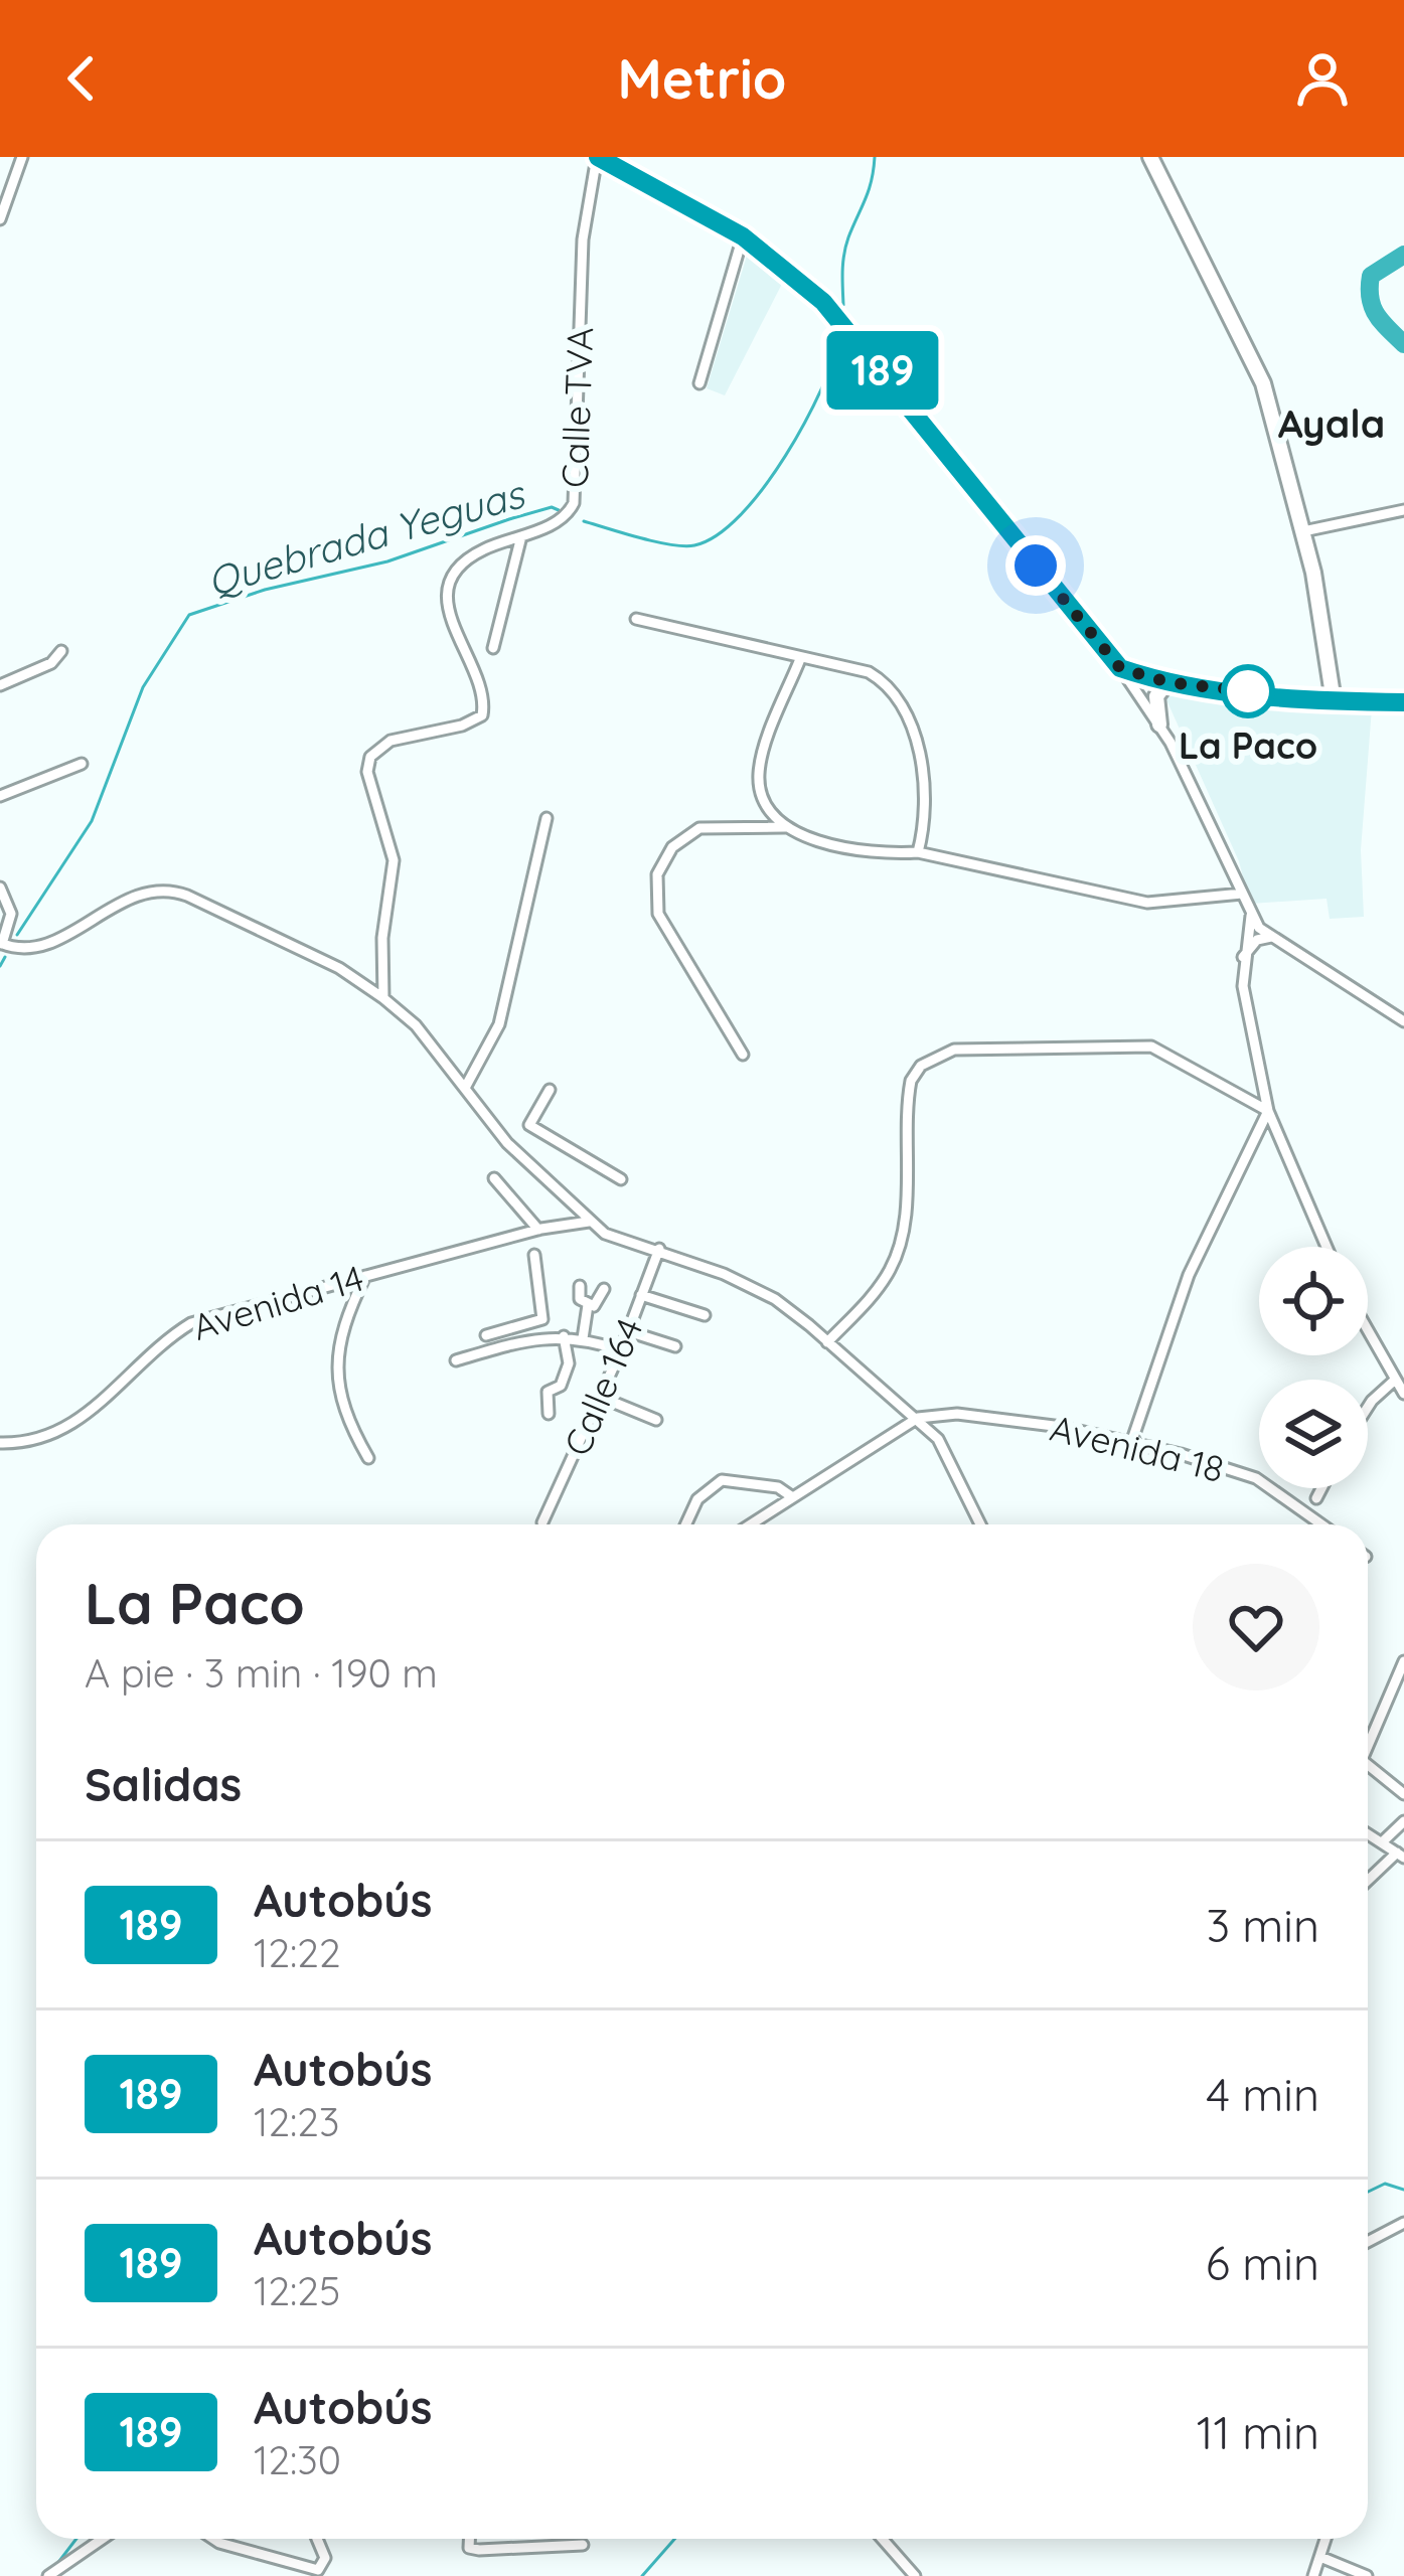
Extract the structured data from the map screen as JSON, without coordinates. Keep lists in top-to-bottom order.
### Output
{
  "streets": {
    "street": [
      "Calle TVA",
      "Avenida 14",
      "Calle 164",
      "Avenida 18"
    ]
  },
  "districts": ["Ayala"],
  "water": ["Quebrada Yeguas"],
  "places": ["La Paco"],
  "lines": ["bus line 189"],
  "page": {
    "header": "Metrio",
    "on_map": "189",
    "heading": [
      ["La Paco", "A pie · 3 min · 190 m"],
      "Salidas"
    ],
    "list": [
      {
        "mark": "189",
        "name": "Autobús",
        "note": "12:22",
        "value": "3 min"
      },
      {
        "mark": "189",
        "name": "Autobús",
        "note": "12:23",
        "value": "4 min"
      },
      {
        "mark": "189",
        "name": "Autobús",
        "note": "12:25",
        "value": "6 min"
      },
      {
        "mark": "189",
        "name": "Autobús",
        "note": "12:30",
        "value": "11 min"
      }
    ]
  }
}
